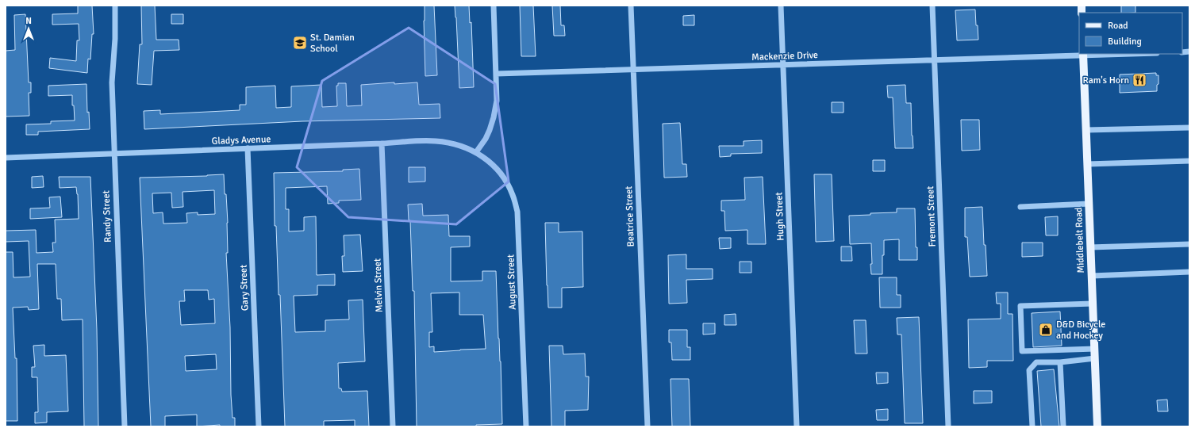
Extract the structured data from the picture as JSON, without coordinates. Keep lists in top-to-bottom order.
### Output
{
  "streets": {
    "main road": ["Middlebelt Road"],
    "street": [
      "Mackenzie Drive",
      "Gladys Avenue",
      "Randy Street",
      "Beatrice Street",
      "Hugh Street",
      "Fremont Street",
      "August Street",
      "Melvin Street",
      "Gary Street"
    ]
  },
  "crossings": [
    ["Mackenzie Drive", "Beatrice Street"],
    ["Mackenzie Drive", "Hugh Street"],
    ["Mackenzie Drive", "Fremont Street"],
    ["Mackenzie Drive", "Middlebelt Road"],
    ["Gladys Avenue", "Randy Street"],
    ["Gladys Avenue", "August Street"],
    ["Gladys Avenue", "Melvin Street"],
    ["Gladys Avenue", "Gary Street"]
  ],
  "places": {
    "school or university": ["St. Damian School"],
    "restaurant": ["Ram's Horn"],
    "shop": ["D&D Bicycle and Hockey"]
  },
  "legend": ["Road", "Building"],
  "north": "top"
}
